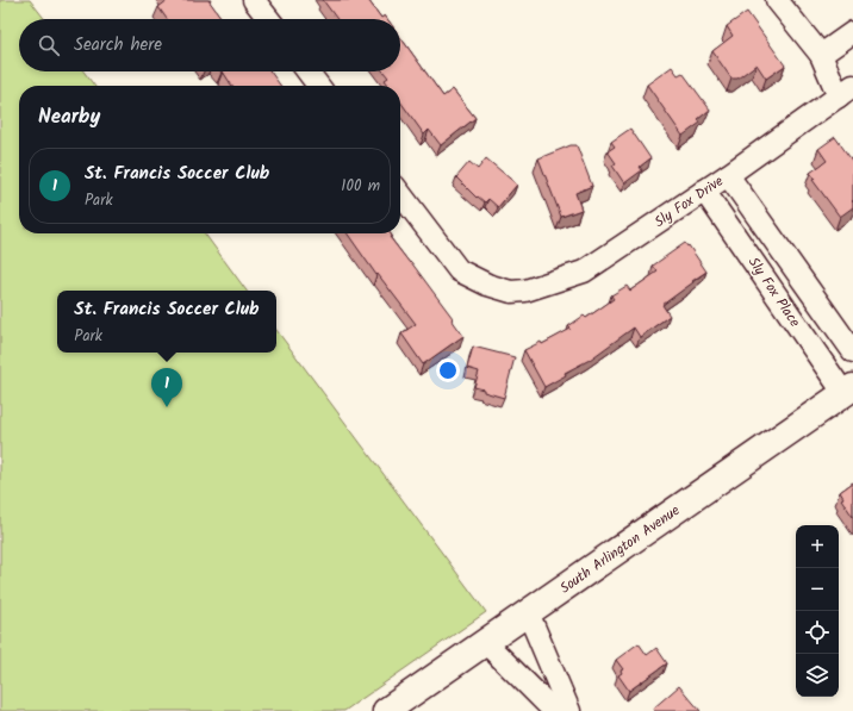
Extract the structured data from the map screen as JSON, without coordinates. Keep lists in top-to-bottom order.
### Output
{
  "streets": {
    "street": ["Sly Fox Drive", "Sly Fox Place", "South Arlington Avenue"]
  },
  "crossings": [
    ["Sly Fox Drive", "Sly Fox Place"],
    ["Sly Fox Place", "South Arlington Avenue"]
  ],
  "page": {
    "search": "Search here",
    "heading": "Nearby",
    "list": [
      {
        "mark": "1",
        "name": "St. Francis Soccer Club",
        "note": "Park",
        "value": "100 m"
      }
    ],
    "popup": ["St. Francis Soccer Club", "Park"],
    "pins": "1",
    "map_buttons": ["+", "−"]
  }
}
